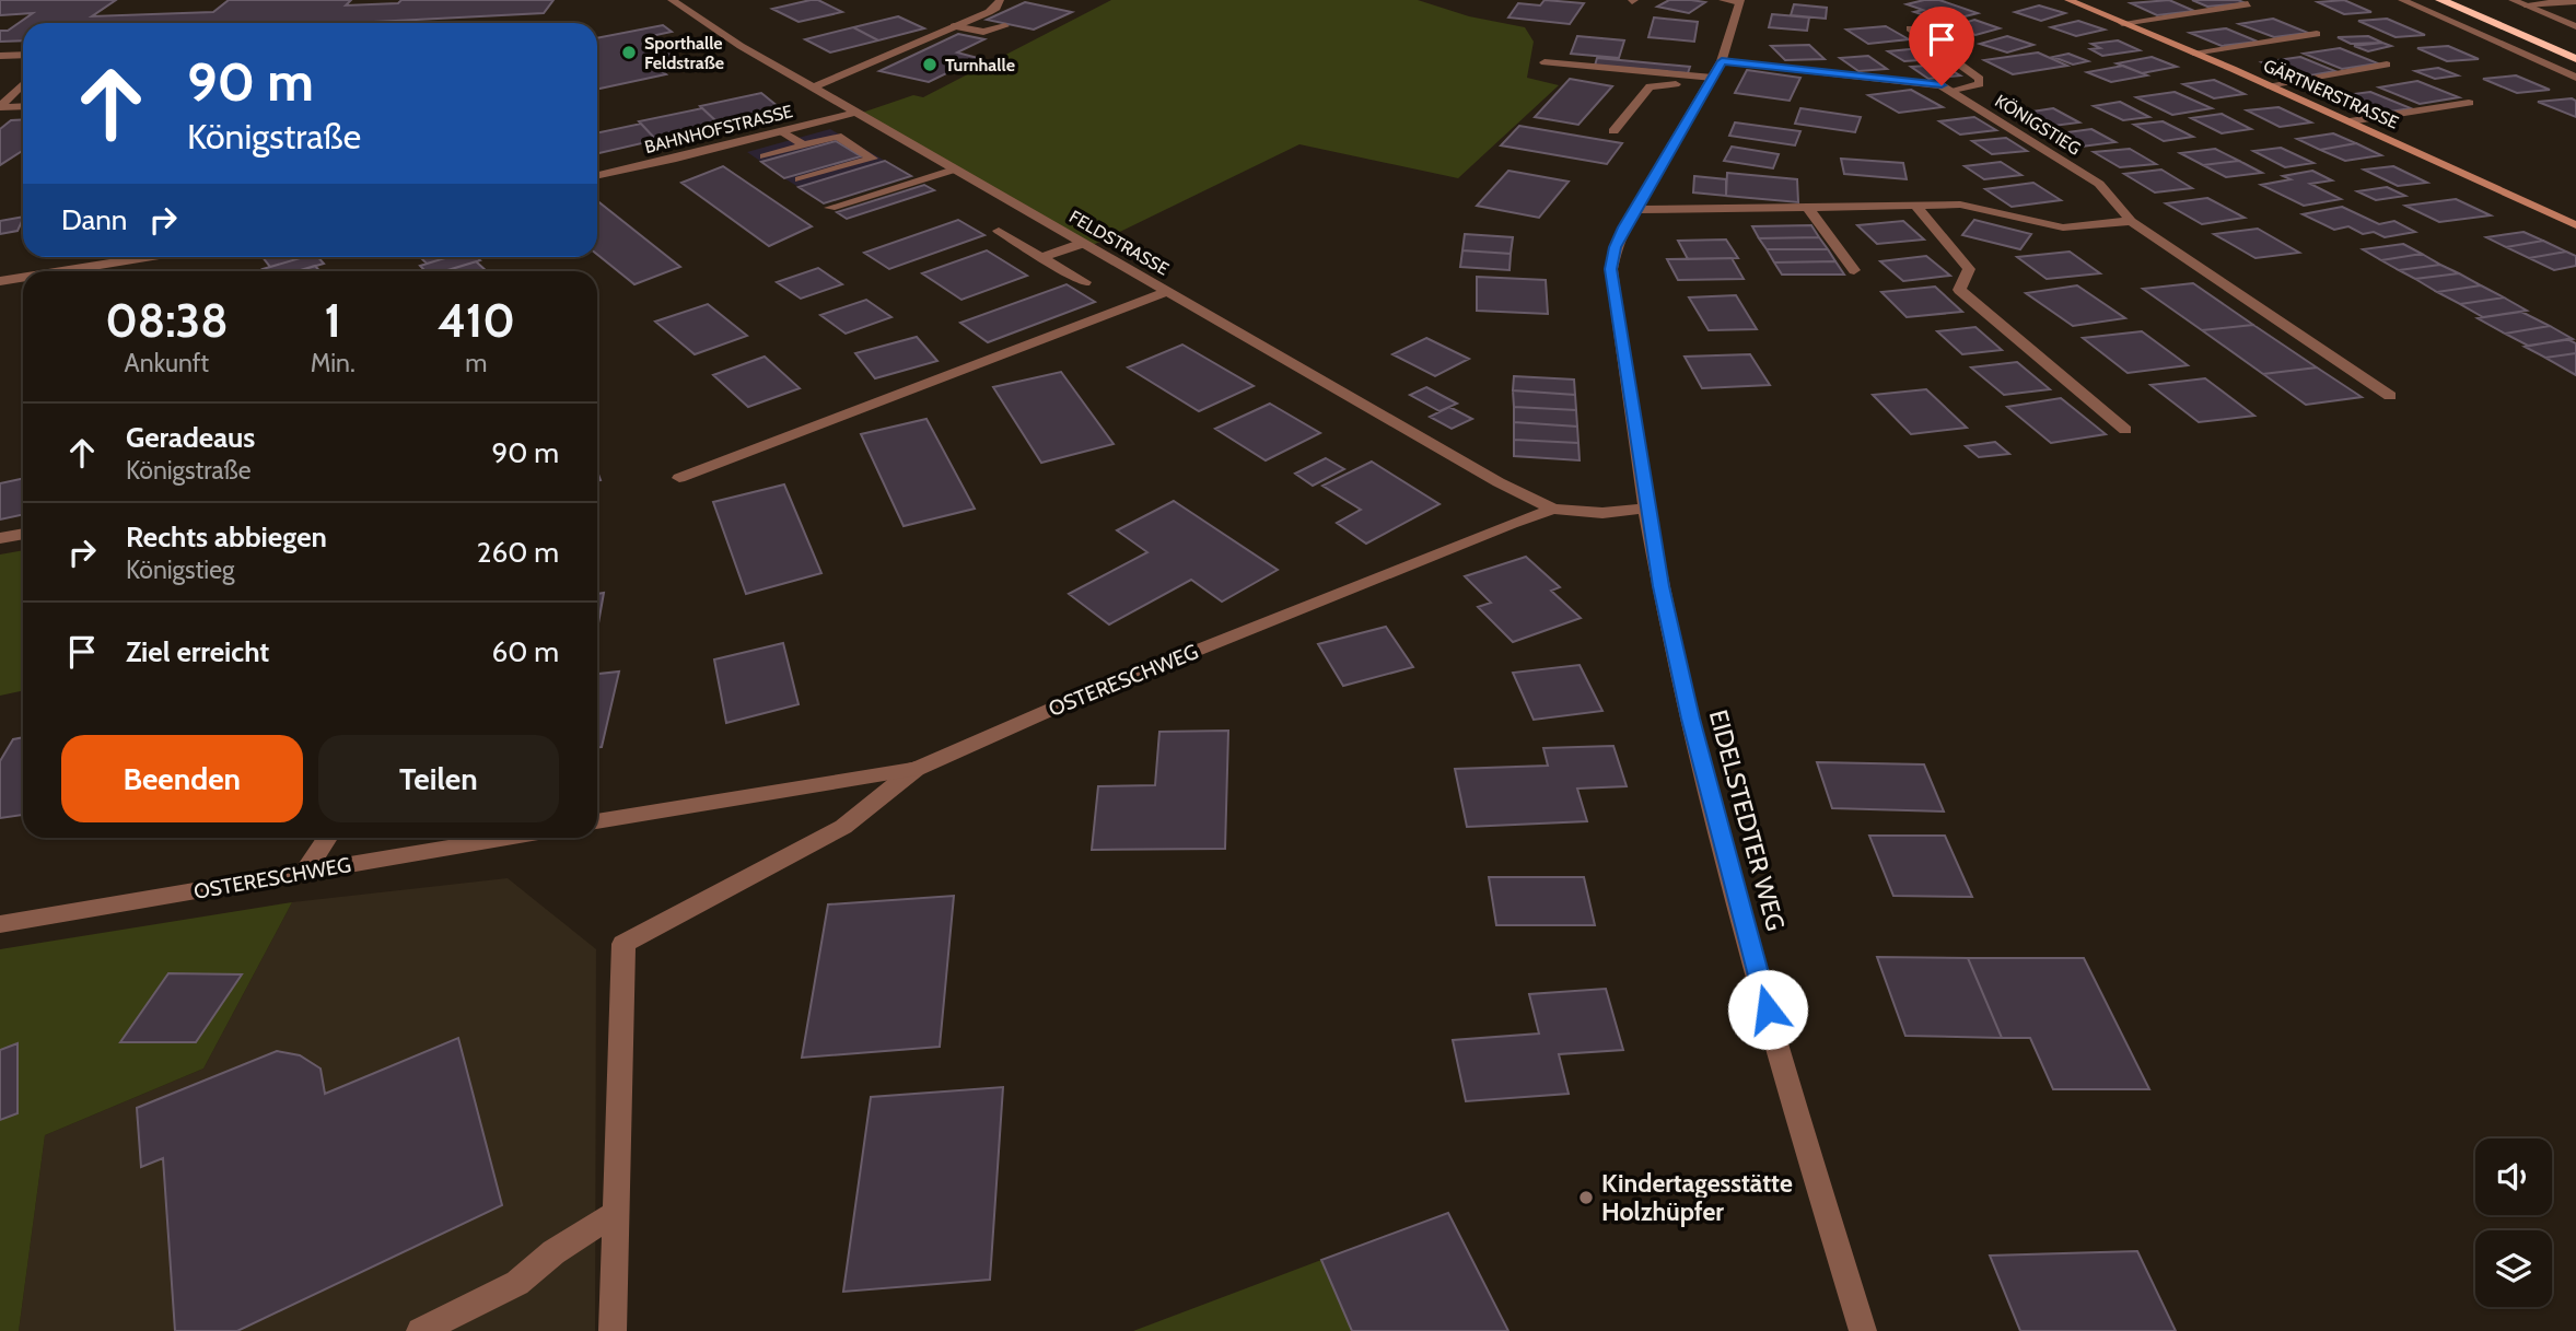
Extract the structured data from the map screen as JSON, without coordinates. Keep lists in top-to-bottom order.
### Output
{
  "streets": {
    "street": [
      "GÄRTNERSTRASSE",
      "KÖNIGSTIEG",
      "BAHNHOFSTRASSE",
      "FELDSTRASSE",
      "OSTERESCHWEG",
      "EIDELSTEDTER WEG"
    ]
  },
  "crossings": [
    ["KÖNIGSTIEG", "EIDELSTEDTER WEG"],
    ["BAHNHOFSTRASSE", "FELDSTRASSE"],
    ["FELDSTRASSE", "OSTERESCHWEG"],
    ["OSTERESCHWEG", "EIDELSTEDTER WEG"]
  ],
  "places": ["Sporthalle Feldstraße", "Turnhalle", "Kindertagesstätte Holzhüpfer"],
  "page": {
    "turn": ["90 m", "Königstraße"],
    "then": "Dann",
    "eta": [
      "08:38",
      "Ankunft",
      "1",
      "Min.",
      "410",
      "m"
    ],
    "list": [
      {
        "name": "Geradeaus",
        "note": "Königstraße",
        "value": "90 m"
      },
      {
        "name": "Rechts abbiegen",
        "note": "Königstieg",
        "value": "260 m"
      },
      {
        "name": "Ziel erreicht",
        "value": "60 m"
      }
    ],
    "buttons": ["Beenden", "Teilen"]
  }
}
